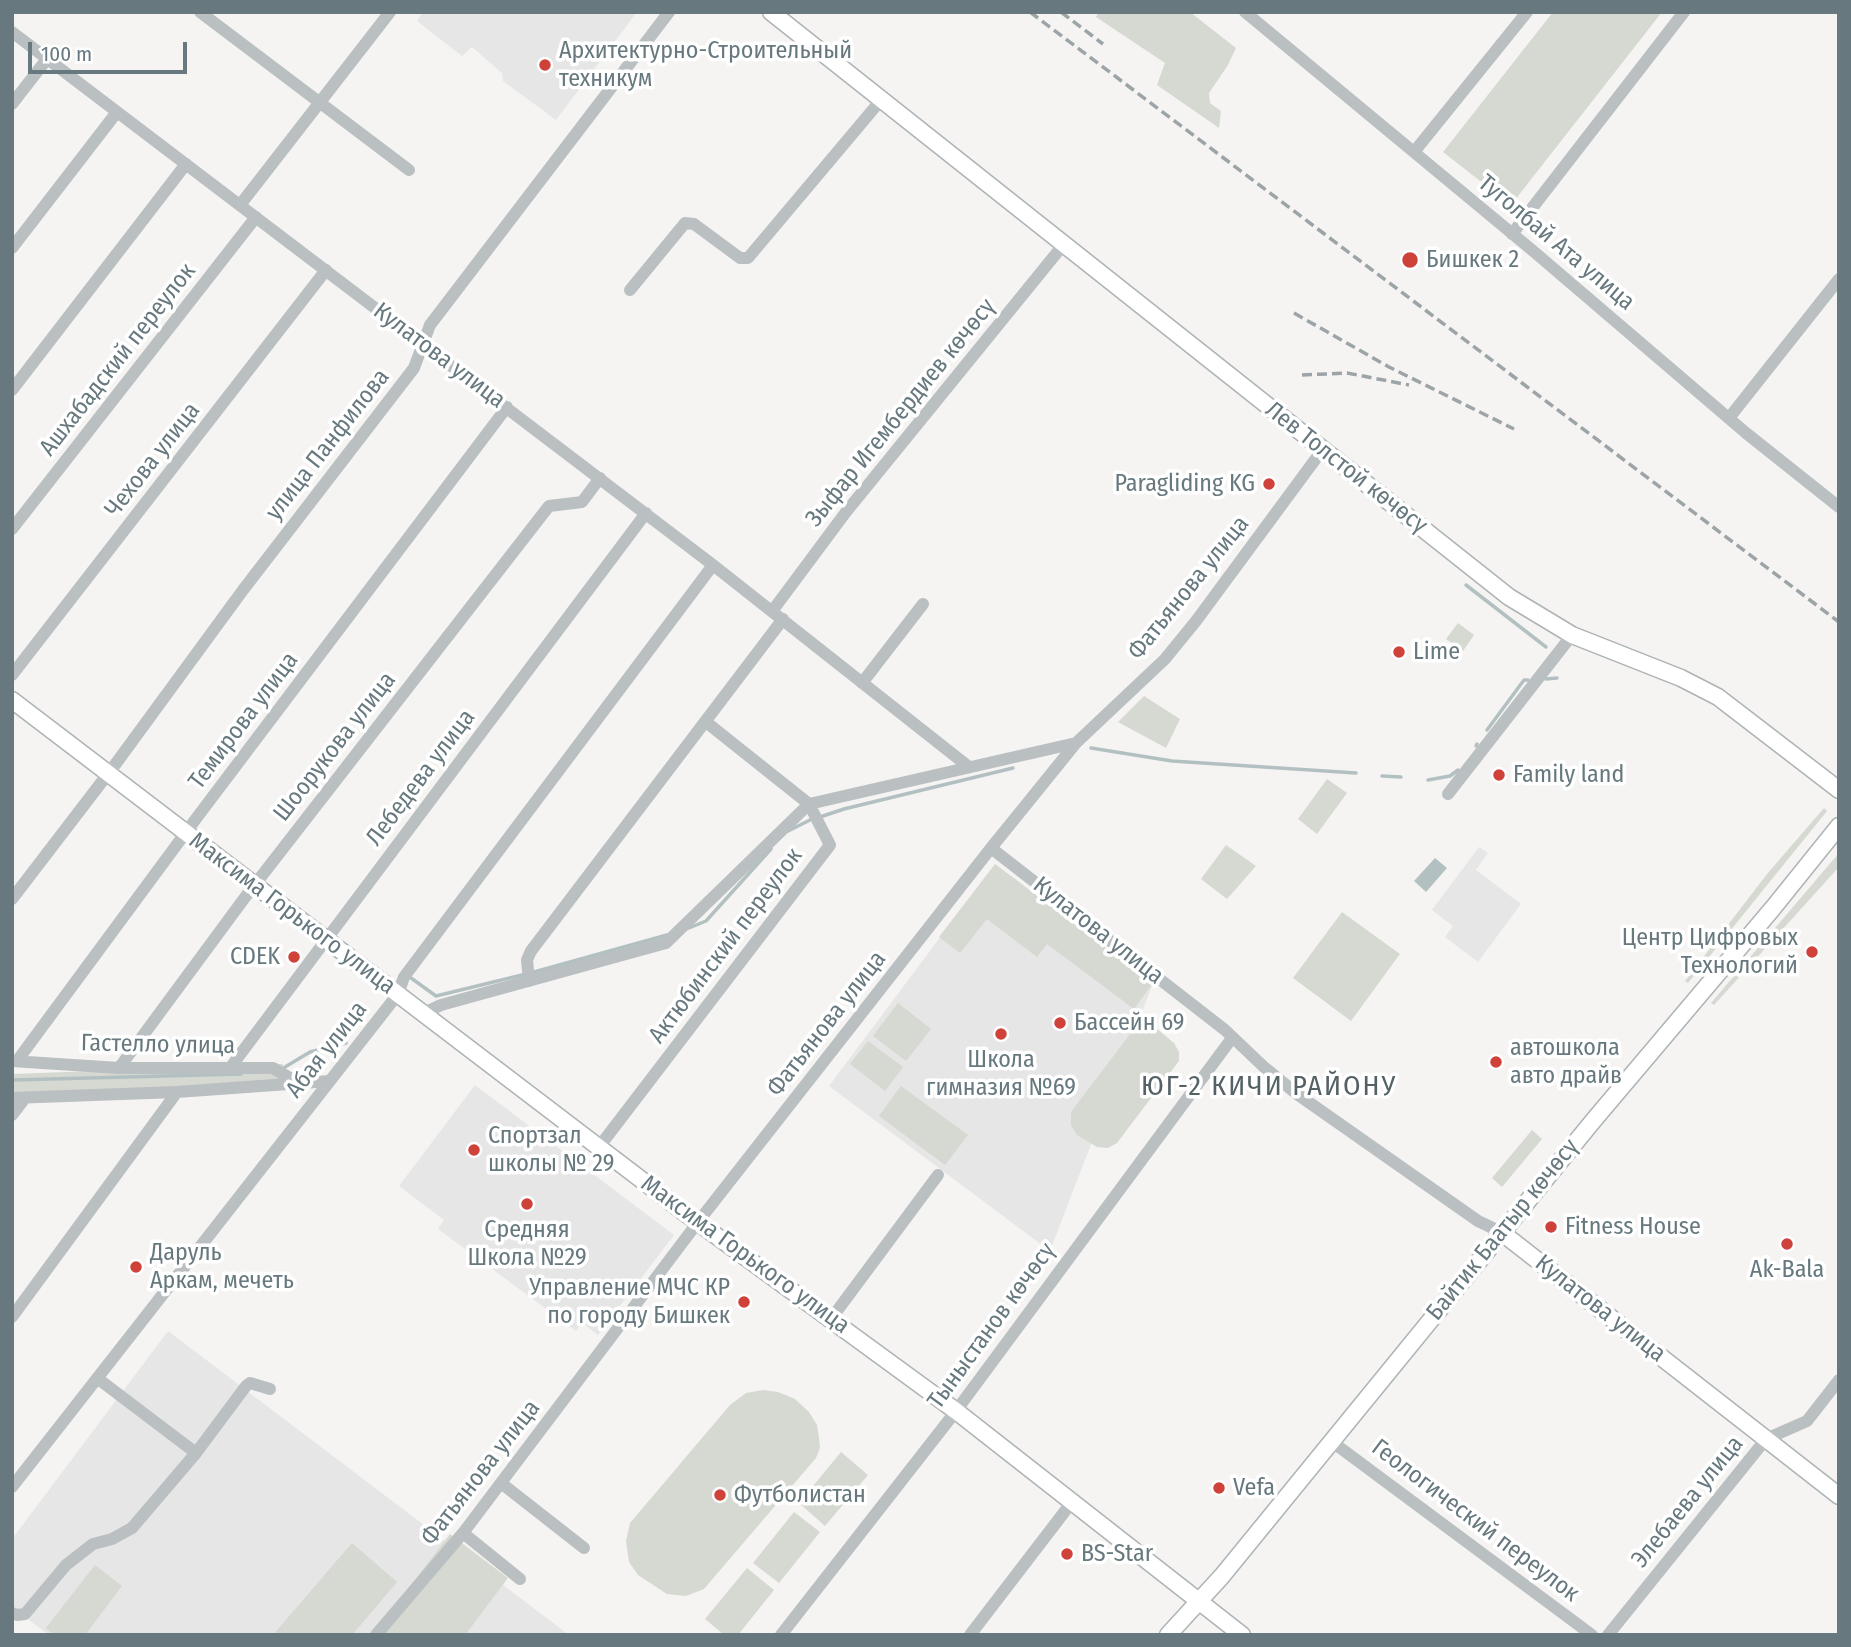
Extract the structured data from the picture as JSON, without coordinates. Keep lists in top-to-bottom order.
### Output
{
  "streets": {
    "main road": [
      "Кулатова улица",
      "Лев Толстой көчөсү",
      "Максима Горького улица",
      "Байтик Баатыр көчөсү"
    ],
    "street": [
      "Туголбай Ата улица",
      "Ашхабадский переулок",
      "Зыфар Игембердиев көчөсү",
      "улица Панфилова",
      "Чехова улица",
      "Фатьянова улица",
      "Темирова улица",
      "Шоорукова улица",
      "Лебедева улица",
      "Актюбинский переулок",
      "Гастелло улица",
      "Абая улица",
      "Тыныстанов көчөсү",
      "Элебаева улица",
      "Геологический переулок"
    ]
  },
  "crossings": [
    ["Кулатова улица", "Ашхабадский переулок"],
    ["Кулатова улица", "Зыфар Игембердиев көчөсү"],
    ["Кулатова улица", "улица Панфилова"],
    ["Кулатова улица", "Чехова улица"],
    ["Кулатова улица", "Фатьянова улица"],
    ["Кулатова улица", "Темирова улица"],
    ["Кулатова улица", "Шоорукова улица"],
    ["Кулатова улица", "Лебедева улица"],
    ["Кулатова улица", "Абая улица"],
    ["Кулатова улица", "Байтик Баатыр көчөсү"],
    ["Кулатова улица", "Тыныстанов көчөсү"],
    ["Кулатова улица", "Элебаева улица"],
    ["Зыфар Игембердиев көчөсү", "Лев Толстой көчөсү"],
    ["улица Панфилова", "Максима Горького улица"],
    ["Лев Толстой көчөсү", "Фатьянова улица"],
    ["Фатьянова улица", "Максима Горького улица"],
    ["Темирова улица", "Максима Горького улица"],
    ["Темирова улица", "Гастелло улица"],
    ["Шоорукова улица", "Максима Горького улица"],
    ["Шоорукова улица", "Гастелло улица"],
    ["Лебедева улица", "Максима Горького улица"],
    ["Лебедева улица", "Гастелло улица"],
    ["Максима Горького улица", "Актюбинский переулок"],
    ["Максима Горького улица", "Абая улица"],
    ["Максима Горького улица", "Байтик Баатыр көчөсү"],
    ["Максима Горького улица", "Тыныстанов көчөсү"],
    ["Гастелло улица", "Абая улица"],
    ["Байтик Баатыр көчөсү", "Геологический переулок"]
  ],
  "districts": ["ЮГ-2 КИЧИ РАЙОНУ"],
  "places": [
    "Архитектурно-Строительный техникум",
    "Бишкек 2",
    "Paragliding KG",
    "Lime",
    "Family land",
    "Центр Цифровых Технологий",
    "CDEK",
    "Бассейн 69",
    "Школа гимназия №69",
    "автошкола авто драйв",
    "Спортзал школы № 29",
    "Средняя Школа №29",
    "Fitness House",
    "Ak-Bala",
    "Даруль Аркам, мечеть",
    "Управление МЧС КР по городу Бишкек",
    "Vefa",
    "Футболистан",
    "BS-Star"
  ],
  "scale_bar": "100 m"
}
